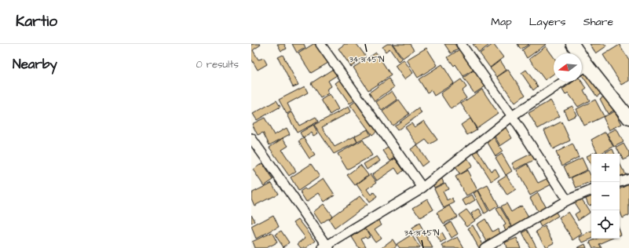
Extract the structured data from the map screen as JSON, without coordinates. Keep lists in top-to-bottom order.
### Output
{
  "north": "left",
  "page": {
    "header": "Kartio",
    "nav": ["Map", "Layers", "Share"],
    "heading": ["Nearby", "0 results"],
    "map_buttons": ["+", "−"]
  },
  "coordinates": ["34°31'45\"N"]
}
